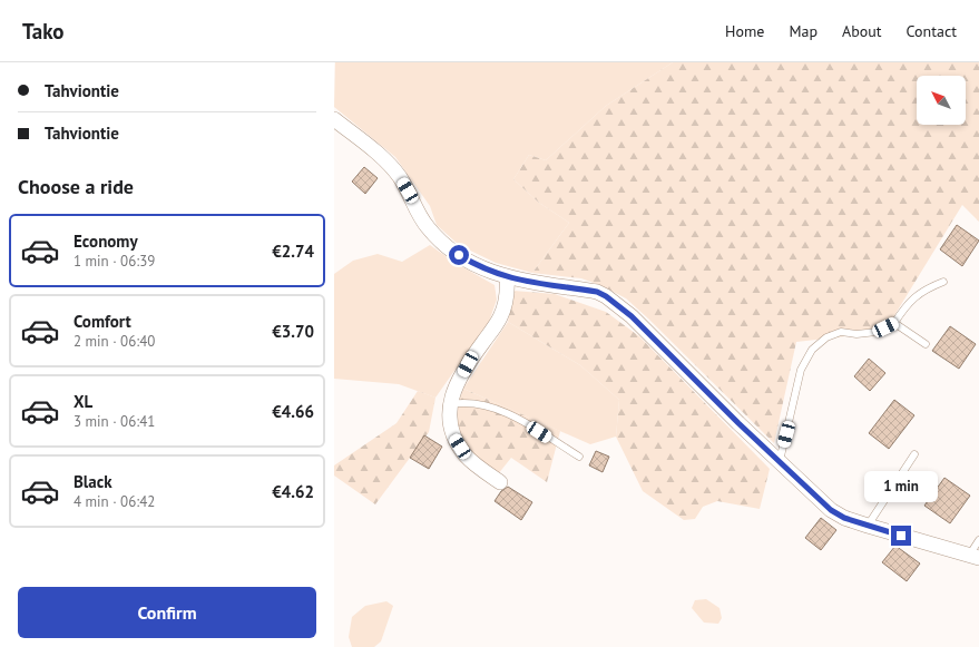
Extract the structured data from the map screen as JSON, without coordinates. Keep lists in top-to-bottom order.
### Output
{
  "north": "top left",
  "page": {
    "header": "Tako",
    "nav": [
      "Home",
      "Map",
      "About",
      "Contact"
    ],
    "banner": ["Tahviontie", "Tahviontie"],
    "heading": "Choose a ride",
    "list": [
      {
        "name": "Economy",
        "note": "1 min · 06:39",
        "value": "€2.74"
      },
      {
        "name": "Comfort",
        "note": "2 min · 06:40",
        "value": "€3.70"
      },
      {
        "name": "XL",
        "note": "3 min · 06:41",
        "value": "€4.66"
      },
      {
        "name": "Black",
        "note": "4 min · 06:42",
        "value": "€4.62"
      }
    ],
    "bubble": "1 min",
    "buttons": "Confirm"
  }
}
